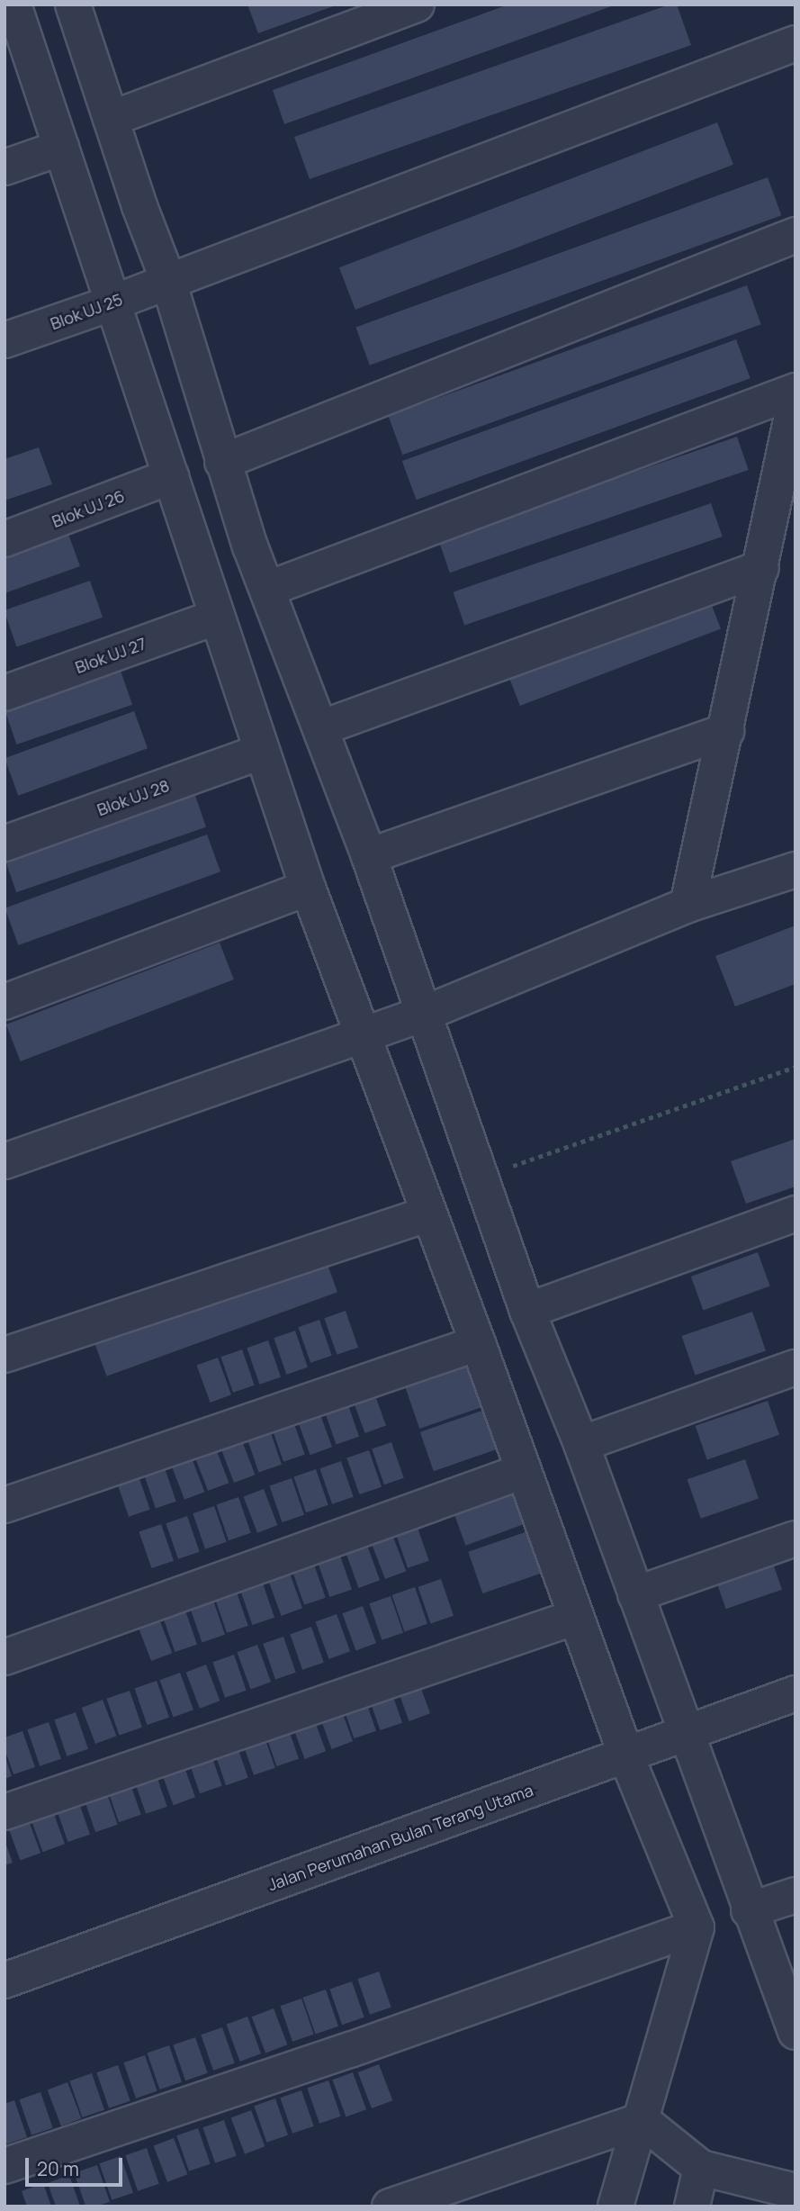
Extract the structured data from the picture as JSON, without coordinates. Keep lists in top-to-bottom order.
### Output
{
  "streets": {
    "street": [
      "Blok UJ 25",
      "Blok UJ 26",
      "Blok UJ 27",
      "Blok UJ 28",
      "Jalan Perumahan Bulan Terang Utama"
    ]
  },
  "scale_bar": "20 m"
}
